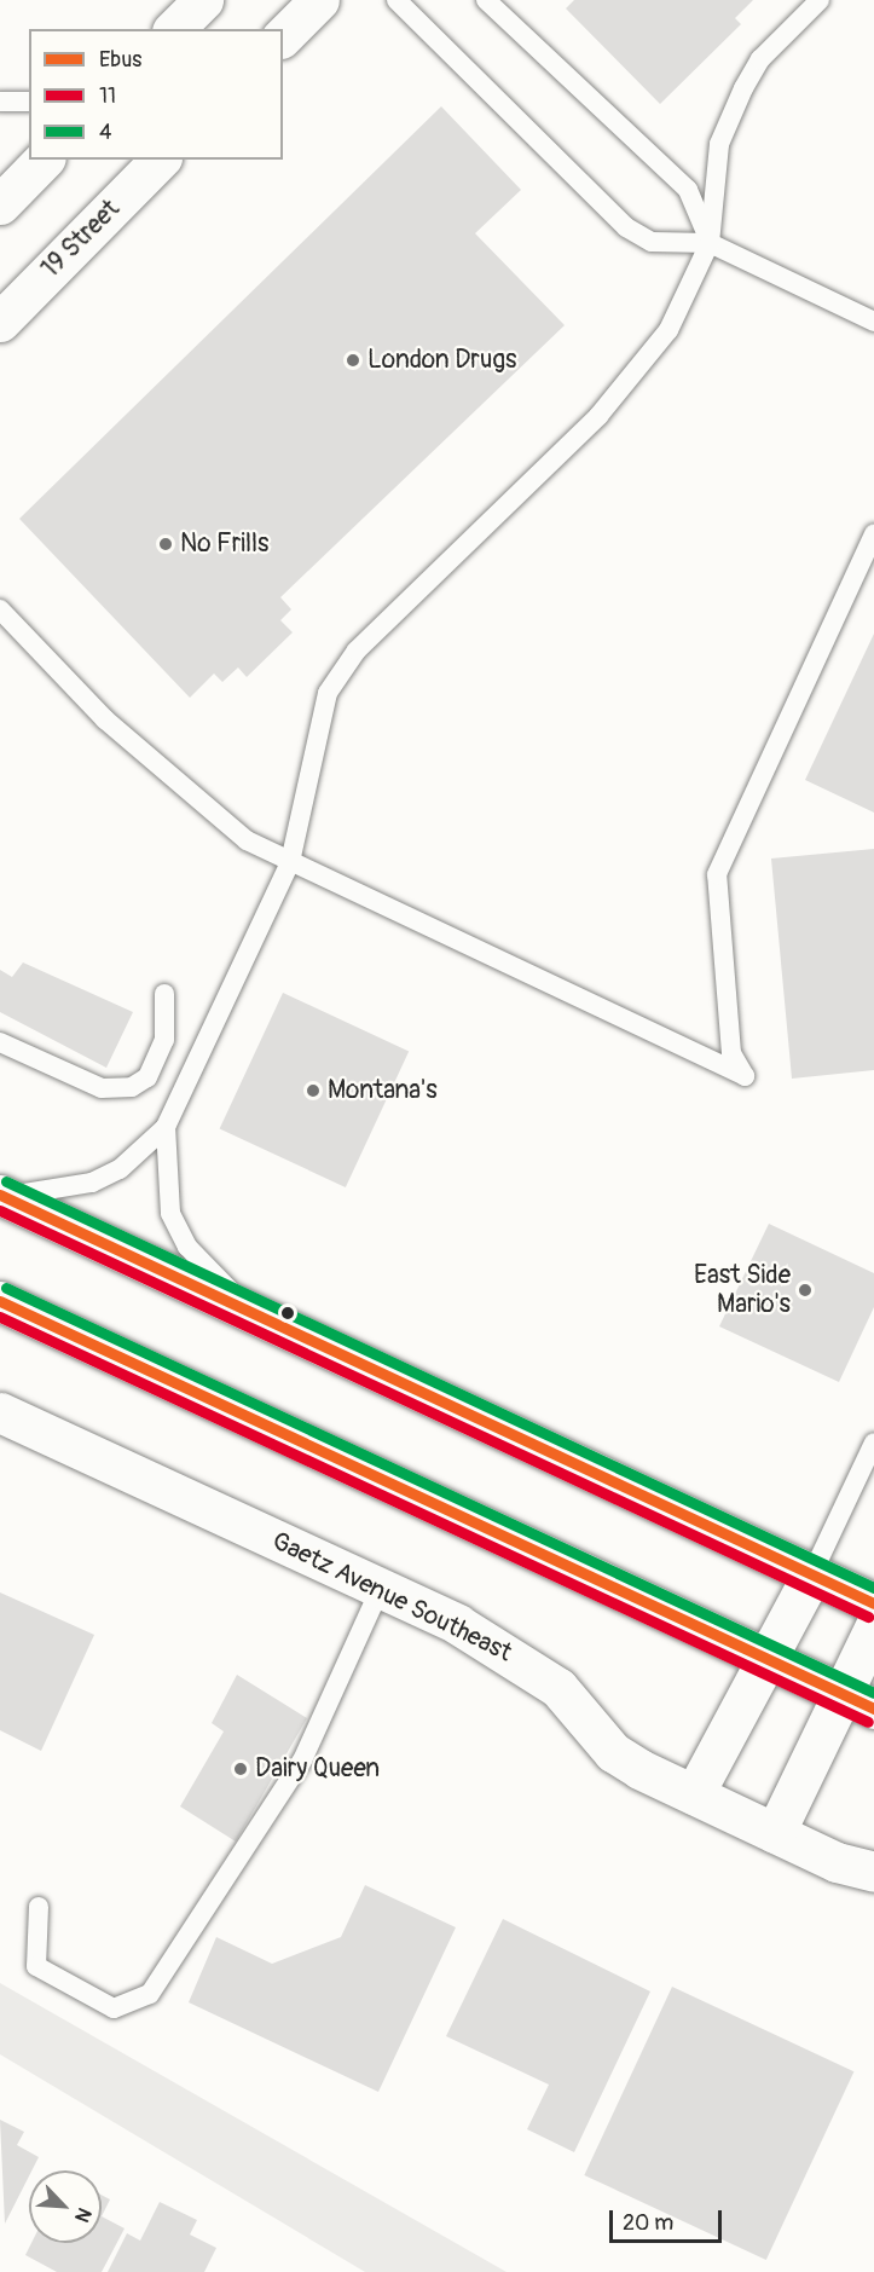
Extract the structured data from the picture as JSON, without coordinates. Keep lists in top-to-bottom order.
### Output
{
  "streets": {
    "main road": ["19 Street", "Gaetz Avenue Southeast"]
  },
  "places": [
    "London Drugs",
    "No Frills",
    "Montana's",
    "East Side Mario's",
    "Dairy Queen"
  ],
  "lines": ["transit line 4", "transit line Ebus", "transit line 11"],
  "legend": ["Ebus", "11", "4"],
  "scale_bar": "20 m",
  "north": "bottom right"
}
